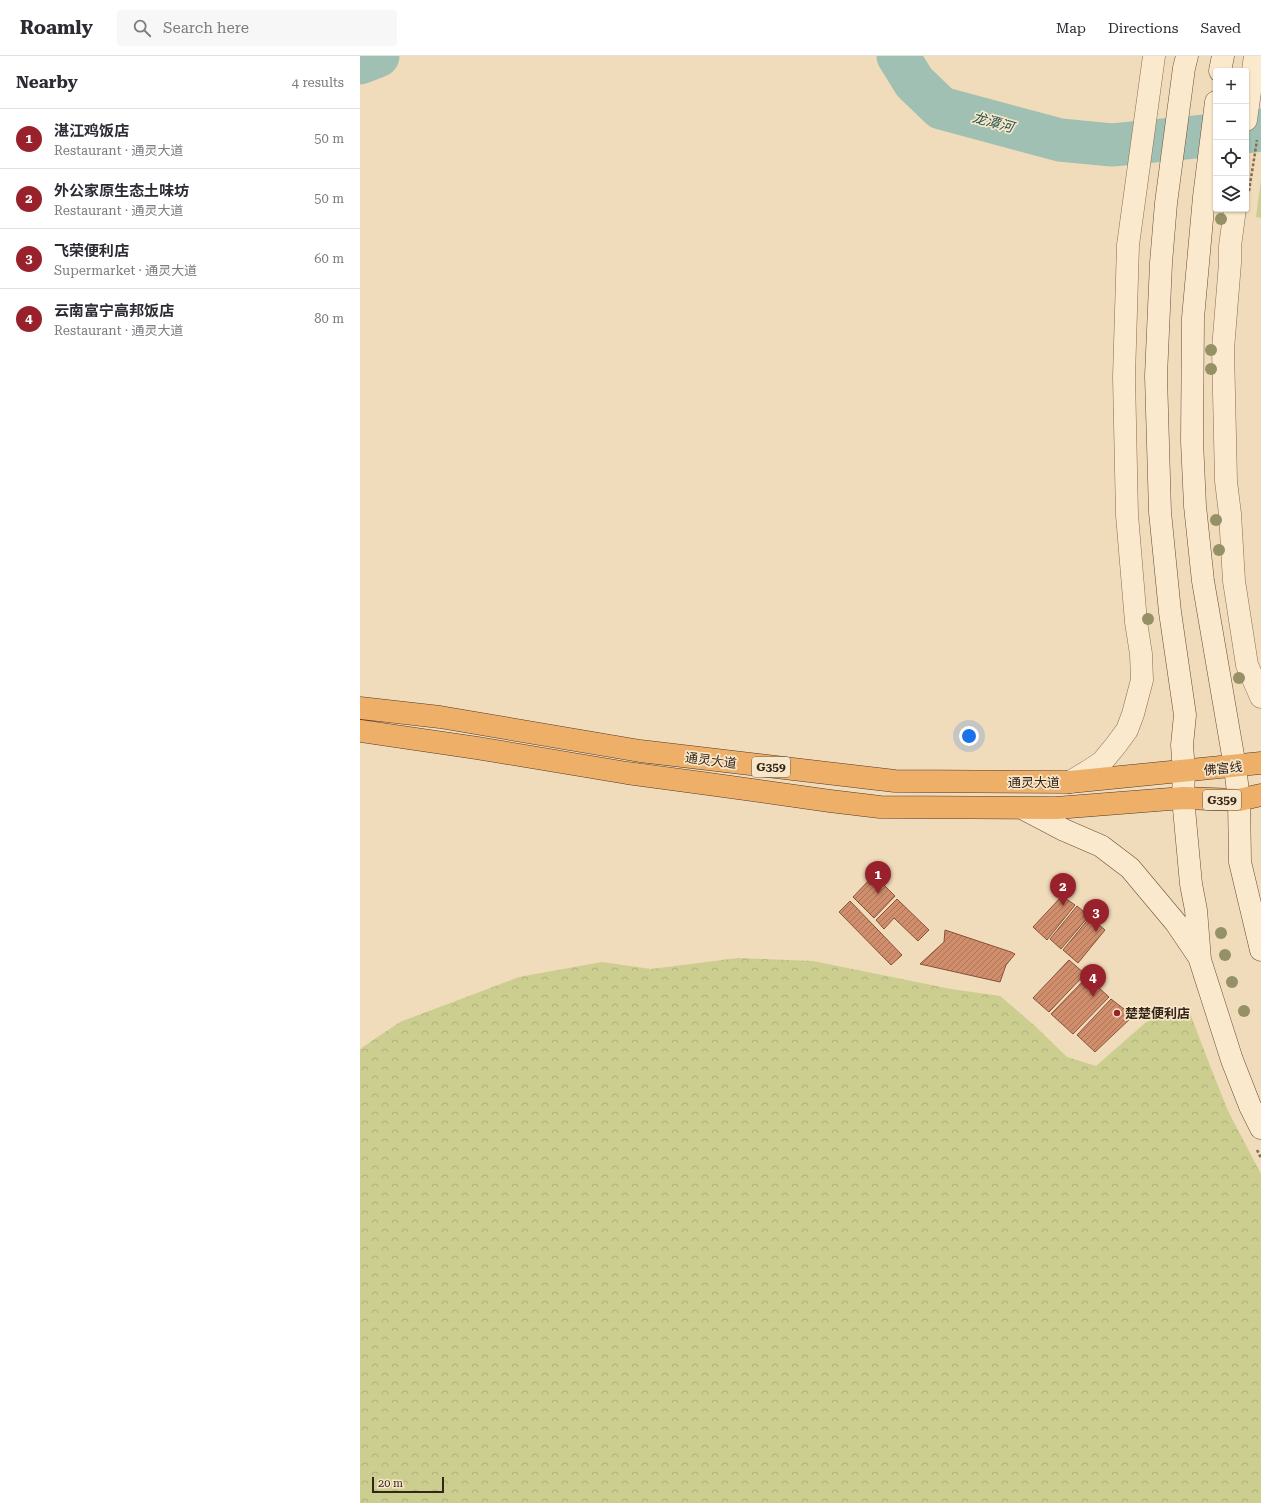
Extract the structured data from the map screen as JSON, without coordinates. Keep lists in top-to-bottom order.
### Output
{
  "streets": {
    "highway": ["通灵大道", "G359", "佛富线"]
  },
  "crossings": [
    ["通灵大道", "G359"],
    ["通灵大道", "佛富线"]
  ],
  "water": ["龙潭河"],
  "places": ["楚楚便利店"],
  "scale_bar": "20 m",
  "page": {
    "header": "Roamly",
    "search": "Search here",
    "nav": ["Map", "Directions", "Saved"],
    "heading": ["Nearby", "4 results"],
    "map_buttons": ["+", "−"],
    "list": [
      {
        "mark": "1",
        "name": "湛江鸡饭店",
        "note": "Restaurant · 通灵大道",
        "value": "50 m"
      },
      {
        "mark": "2",
        "name": "外公家原生态土味坊",
        "note": "Restaurant · 通灵大道",
        "value": "50 m"
      },
      {
        "mark": "3",
        "name": "飞荣便利店",
        "note": "Supermarket · 通灵大道",
        "value": "60 m"
      },
      {
        "mark": "4",
        "name": "云南富宁高邦饭店",
        "note": "Restaurant · 通灵大道",
        "value": "80 m"
      }
    ],
    "pins": [
      "1",
      "2",
      "3",
      "4"
    ],
    "scale": "20 m"
  }
}
